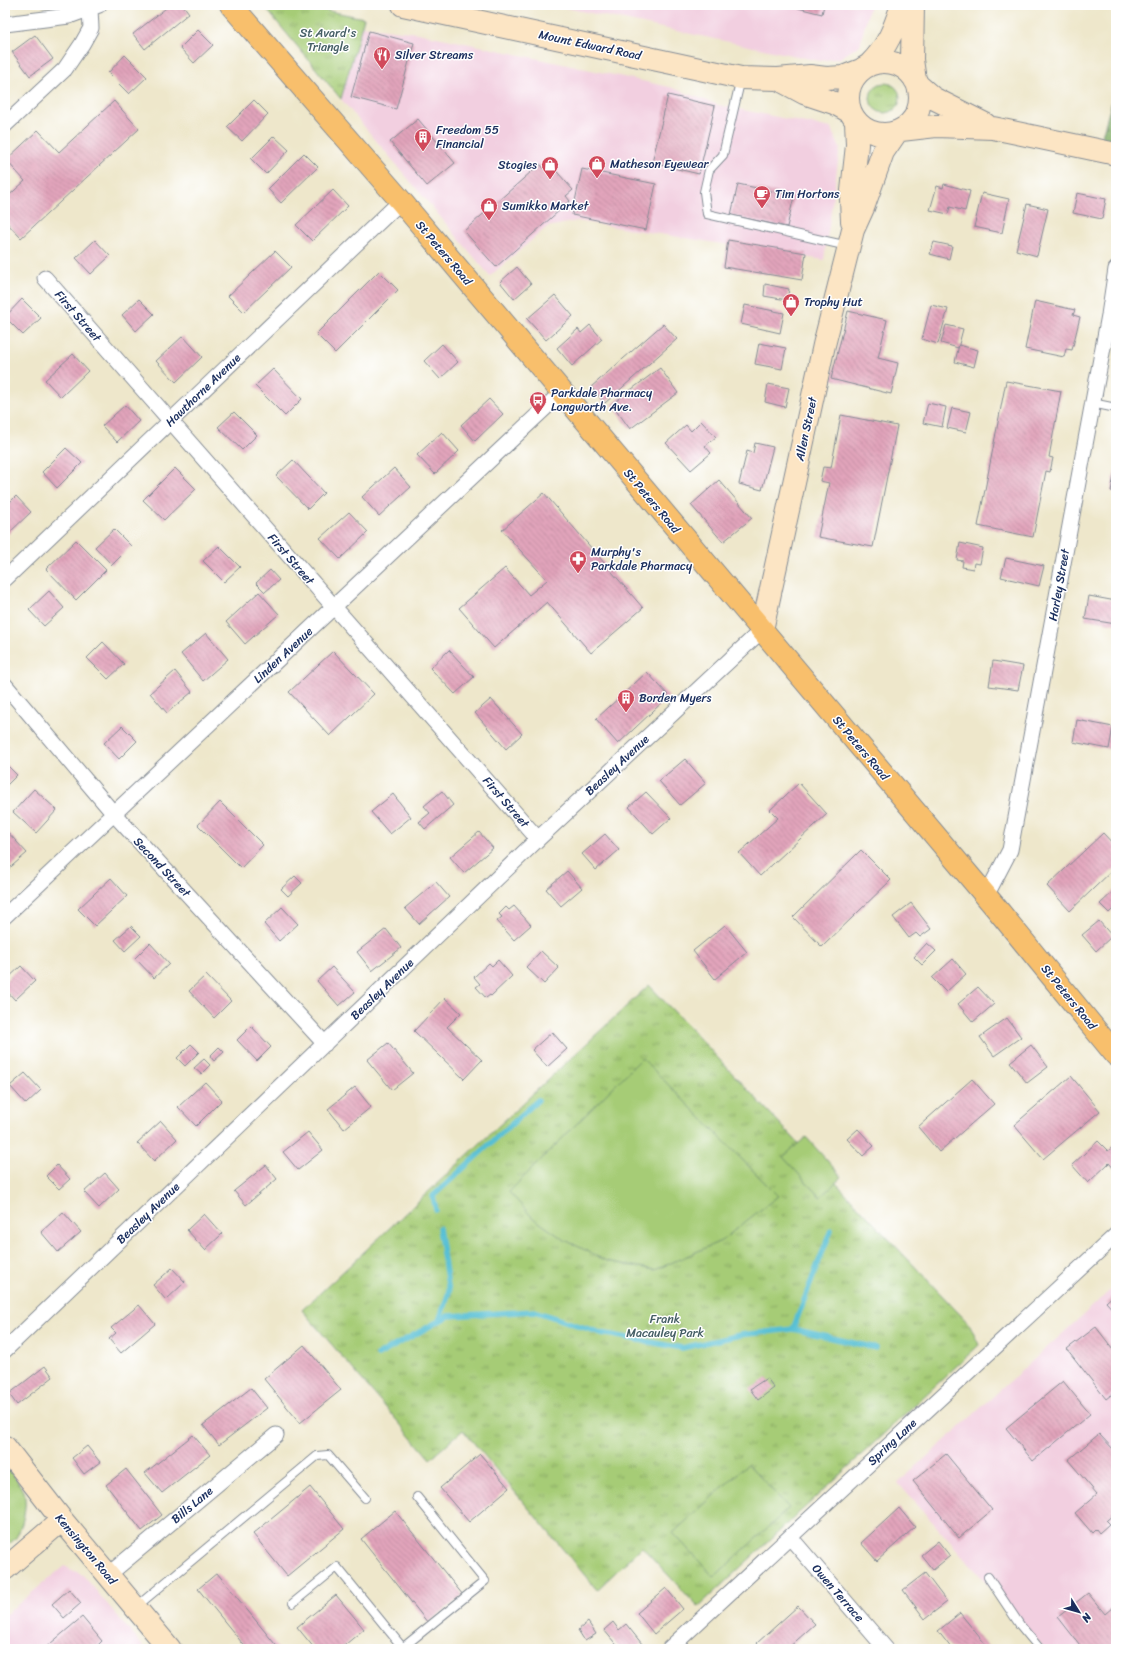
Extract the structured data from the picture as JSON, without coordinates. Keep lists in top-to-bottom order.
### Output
{
  "streets": {
    "main road": ["St Peters Road"],
    "street": [
      "Mount Edward Road",
      "First Street",
      "Hawthorne Avenue",
      "Allen Street",
      "Harley Street",
      "Linden Avenue",
      "Beasley Avenue",
      "Second Street",
      "Spring Lane",
      "Bills Lane",
      "Kensington Road",
      "Owen Terrace"
    ]
  },
  "crossings": [
    ["Mount Edward Road", "Allen Street"],
    ["St Peters Road", "Hawthorne Avenue"],
    ["St Peters Road", "Allen Street"],
    ["St Peters Road", "Harley Street"],
    ["St Peters Road", "Linden Avenue"],
    ["St Peters Road", "Beasley Avenue"],
    ["First Street", "Hawthorne Avenue"],
    ["First Street", "Linden Avenue"],
    ["First Street", "Beasley Avenue"],
    ["Allen Street", "Beasley Avenue"],
    ["Linden Avenue", "Second Street"],
    ["Beasley Avenue", "Second Street"],
    ["Spring Lane", "Owen Terrace"],
    ["Bills Lane", "Kensington Road"]
  ],
  "parks": ["St Avard's Triangle", "Frank Macauley Park"],
  "places": {
    "restaurant": ["Silver Streams"],
    "building": ["Freedom 55 Financial", "Borden Myers"],
    "shop": [
      "Matheson Eyewear",
      "Stogies",
      "Sumikko Market",
      "Trophy Hut"
    ],
    "cafe": ["Tim Hortons"],
    "bus stop": ["Parkdale Pharmacy Longworth Ave."],
    "pharmacy": ["Murphy's Parkdale Pharmacy"]
  },
  "north": "bottom right"
}
